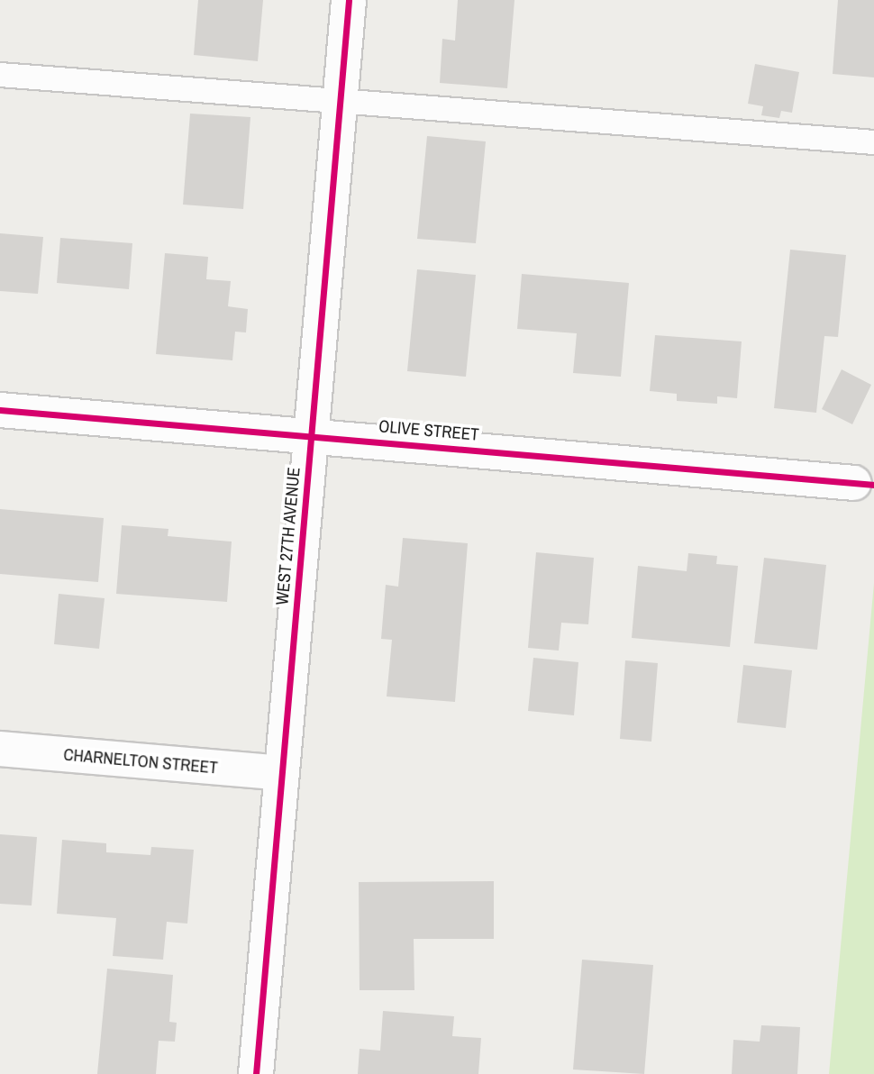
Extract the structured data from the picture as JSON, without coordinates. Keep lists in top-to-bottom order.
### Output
{
  "streets": {
    "street": ["OLIVE STREET", "WEST 27TH AVENUE", "CHARNELTON STREET"]
  },
  "crossings": [
    ["OLIVE STREET", "WEST 27TH AVENUE"],
    ["WEST 27TH AVENUE", "CHARNELTON STREET"]
  ]
}
